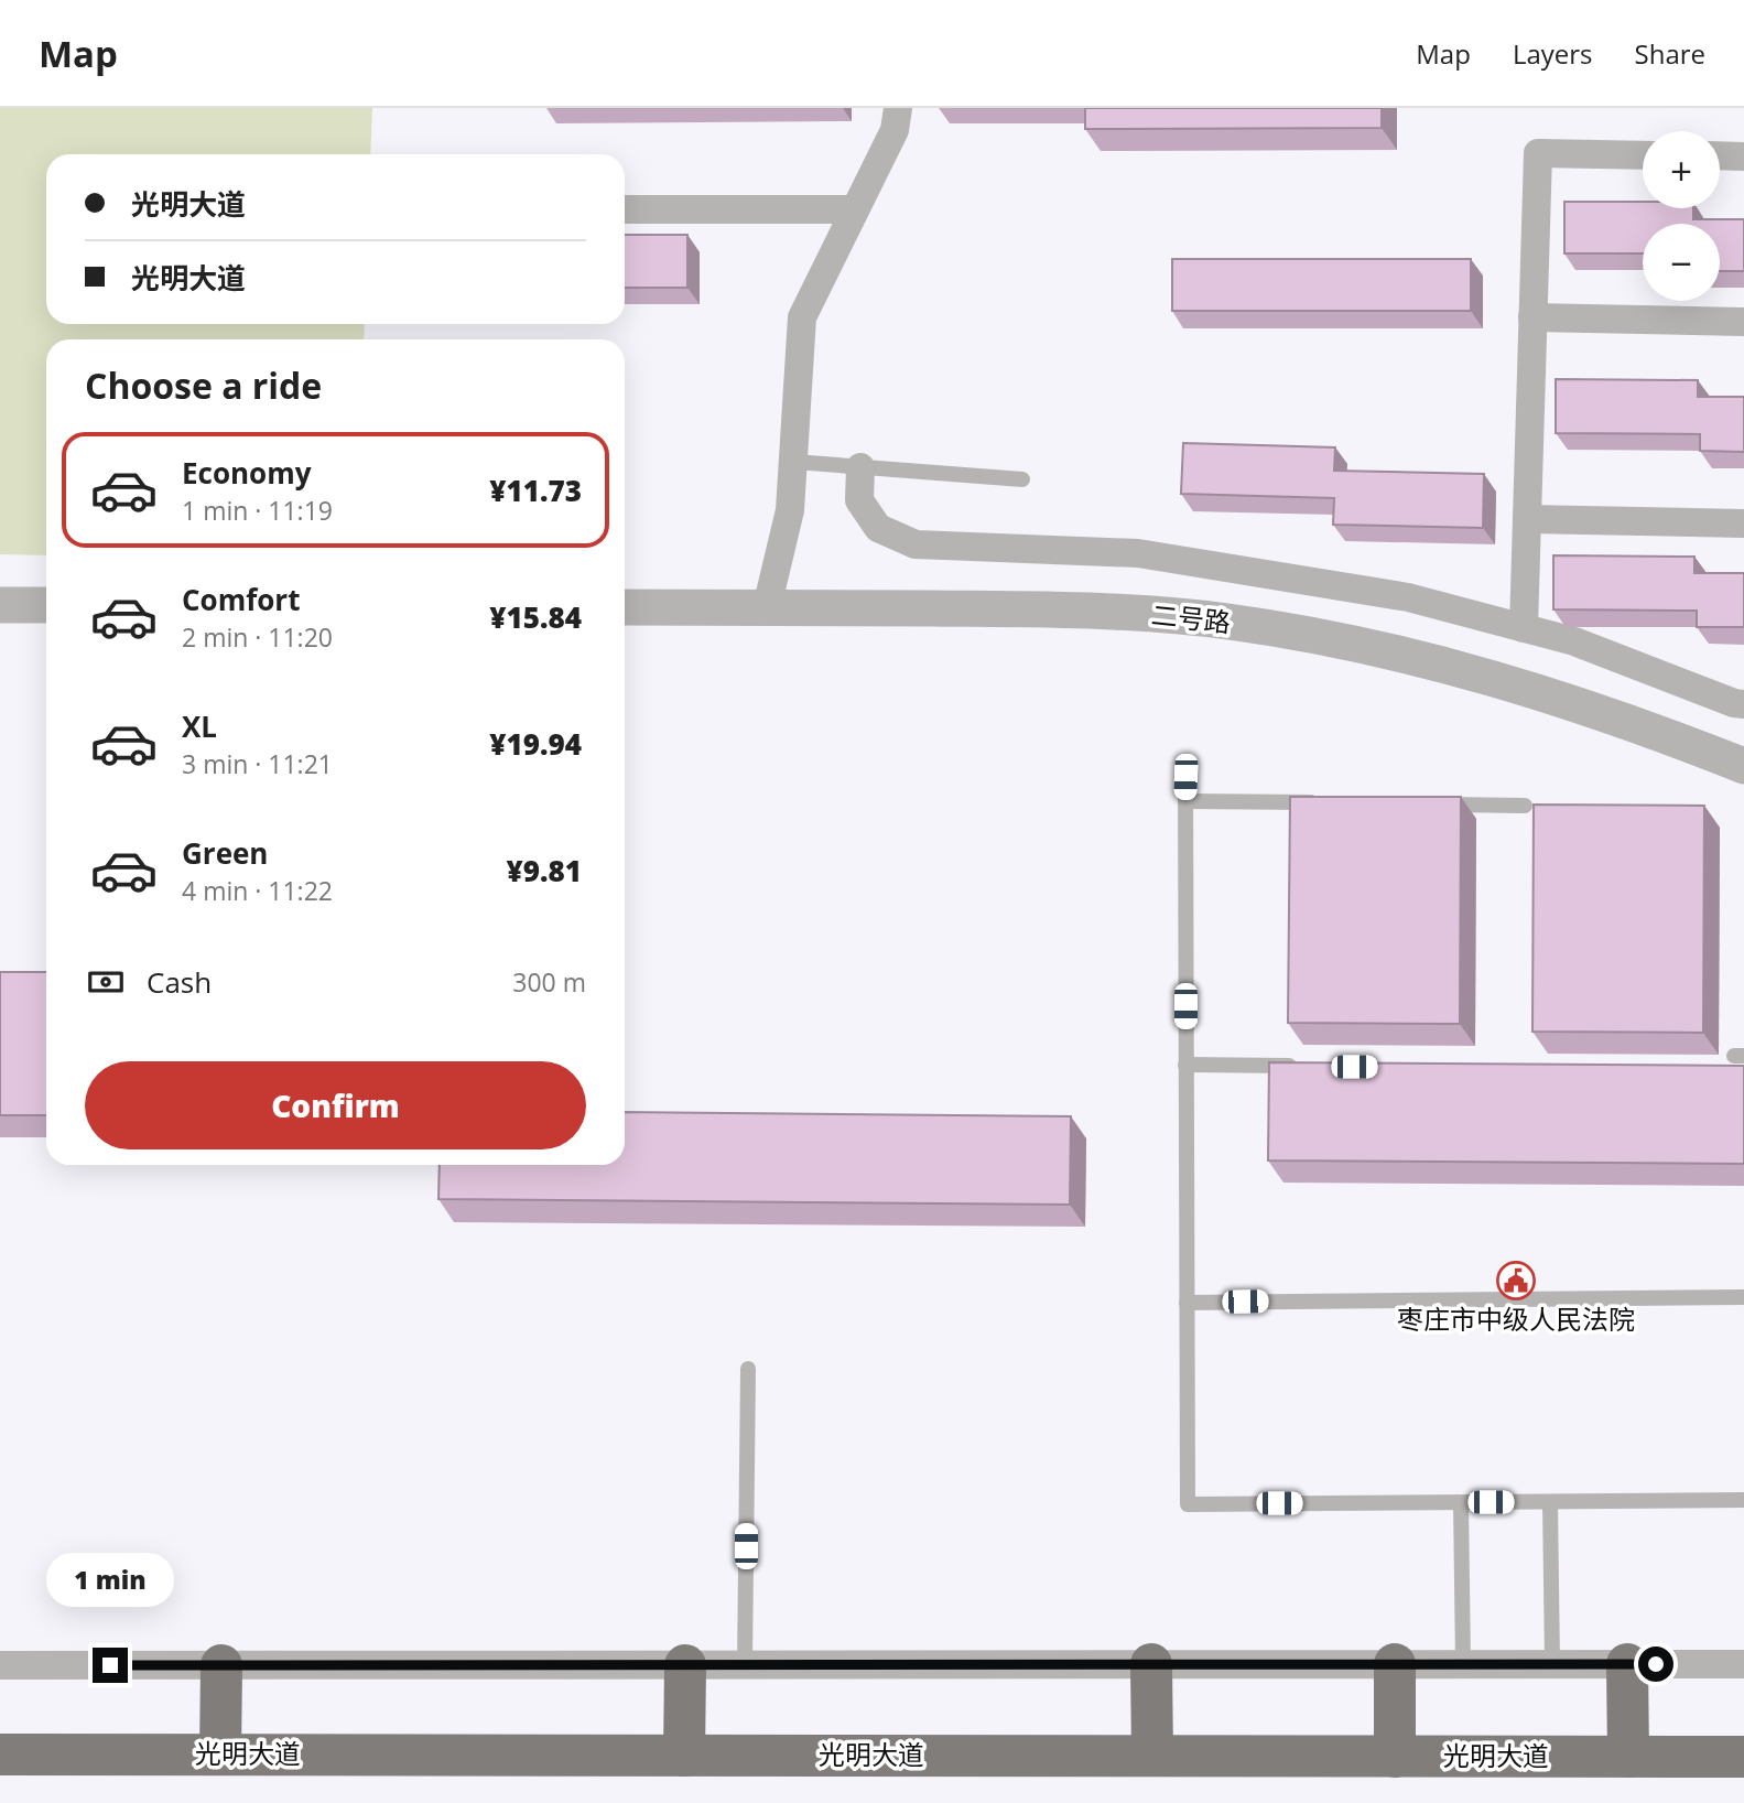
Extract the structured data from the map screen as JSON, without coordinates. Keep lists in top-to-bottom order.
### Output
{
  "streets": {
    "main road": ["光明大道"],
    "street": ["二号路"]
  },
  "places": {
    "public building": ["枣庄市中级人民法院"]
  },
  "page": {
    "header": "Map",
    "nav": ["Map", "Layers", "Share"],
    "map_buttons": ["+", "−"],
    "banner": ["光明大道", "光明大道"],
    "heading": "Choose a ride",
    "list": [
      {
        "name": "Economy",
        "note": "1 min · 11:19",
        "value": "¥11.73"
      },
      {
        "name": "Comfort",
        "note": "2 min · 11:20",
        "value": "¥15.84"
      },
      {
        "name": "XL",
        "note": "3 min · 11:21",
        "value": "¥19.94"
      },
      {
        "name": "Green",
        "note": "4 min · 11:22",
        "value": "¥9.81"
      }
    ],
    "pay": ["Cash", "300 m"],
    "buttons": "Confirm",
    "bubble": "1 min"
  }
}
